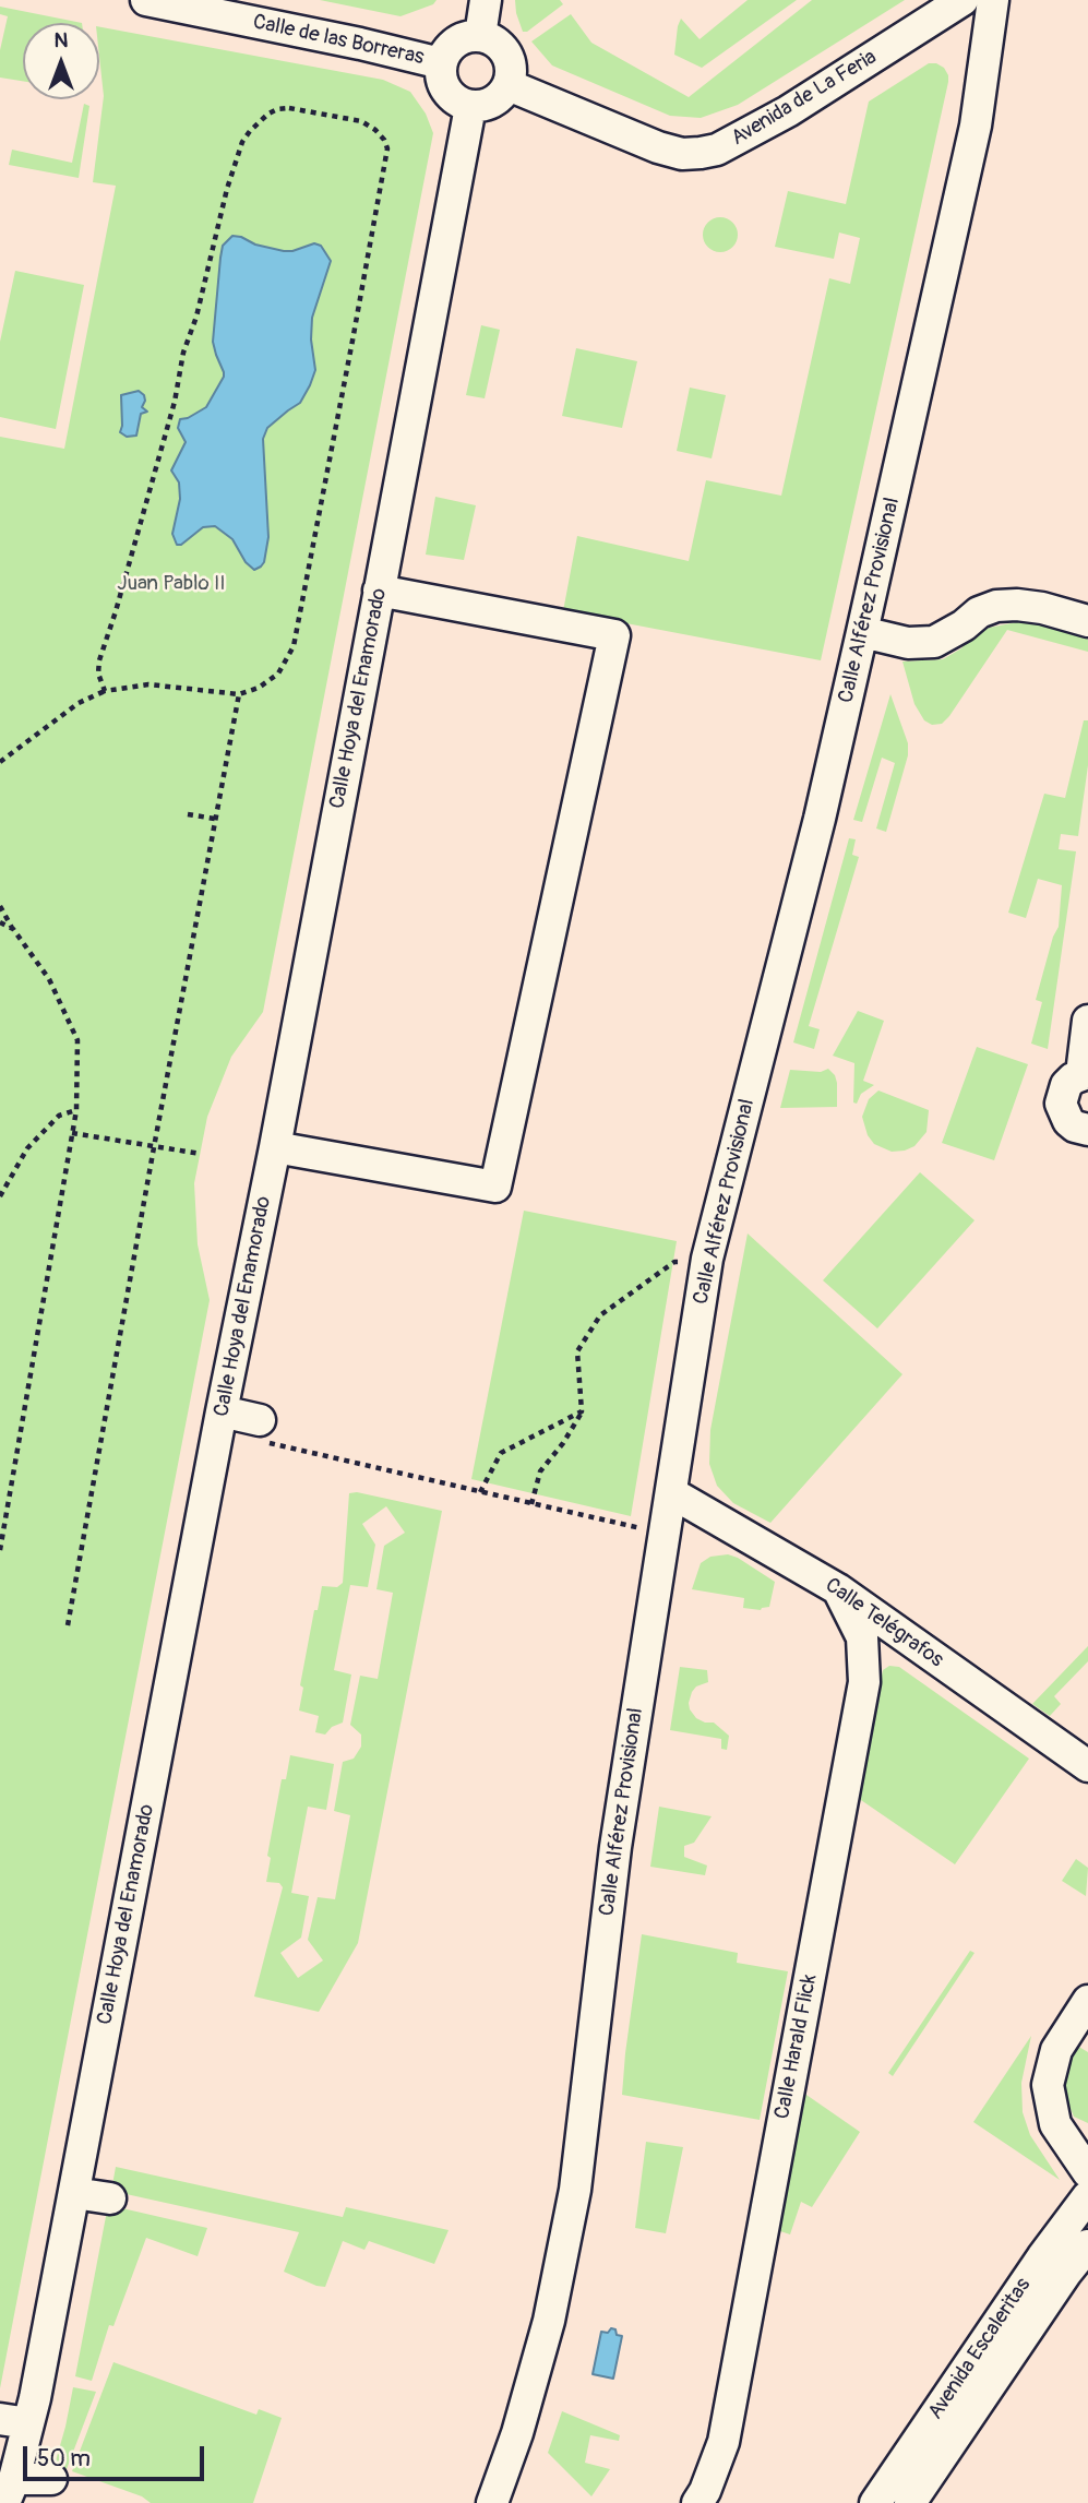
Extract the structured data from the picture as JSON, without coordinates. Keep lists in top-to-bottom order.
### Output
{
  "streets": {
    "street": [
      "Calle de las Borreras",
      "Avenida de La Feria",
      "Calle Alférez Provisional",
      "Calle Hoya del Enamorado",
      "Calle Telégrafos",
      "Calle Harald Flick",
      "Avenida Escaleritas"
    ]
  },
  "crossings": [
    ["Calle de las Borreras", "Avenida de La Feria"],
    ["Calle de las Borreras", "Calle Hoya del Enamorado"],
    ["Avenida de La Feria", "Calle Hoya del Enamorado"],
    ["Calle Alférez Provisional", "Calle Telégrafos"],
    ["Calle Telégrafos", "Calle Harald Flick"]
  ],
  "parks": ["Juan Pablo II"],
  "scale_bar": "50 m",
  "north": "top"
}
